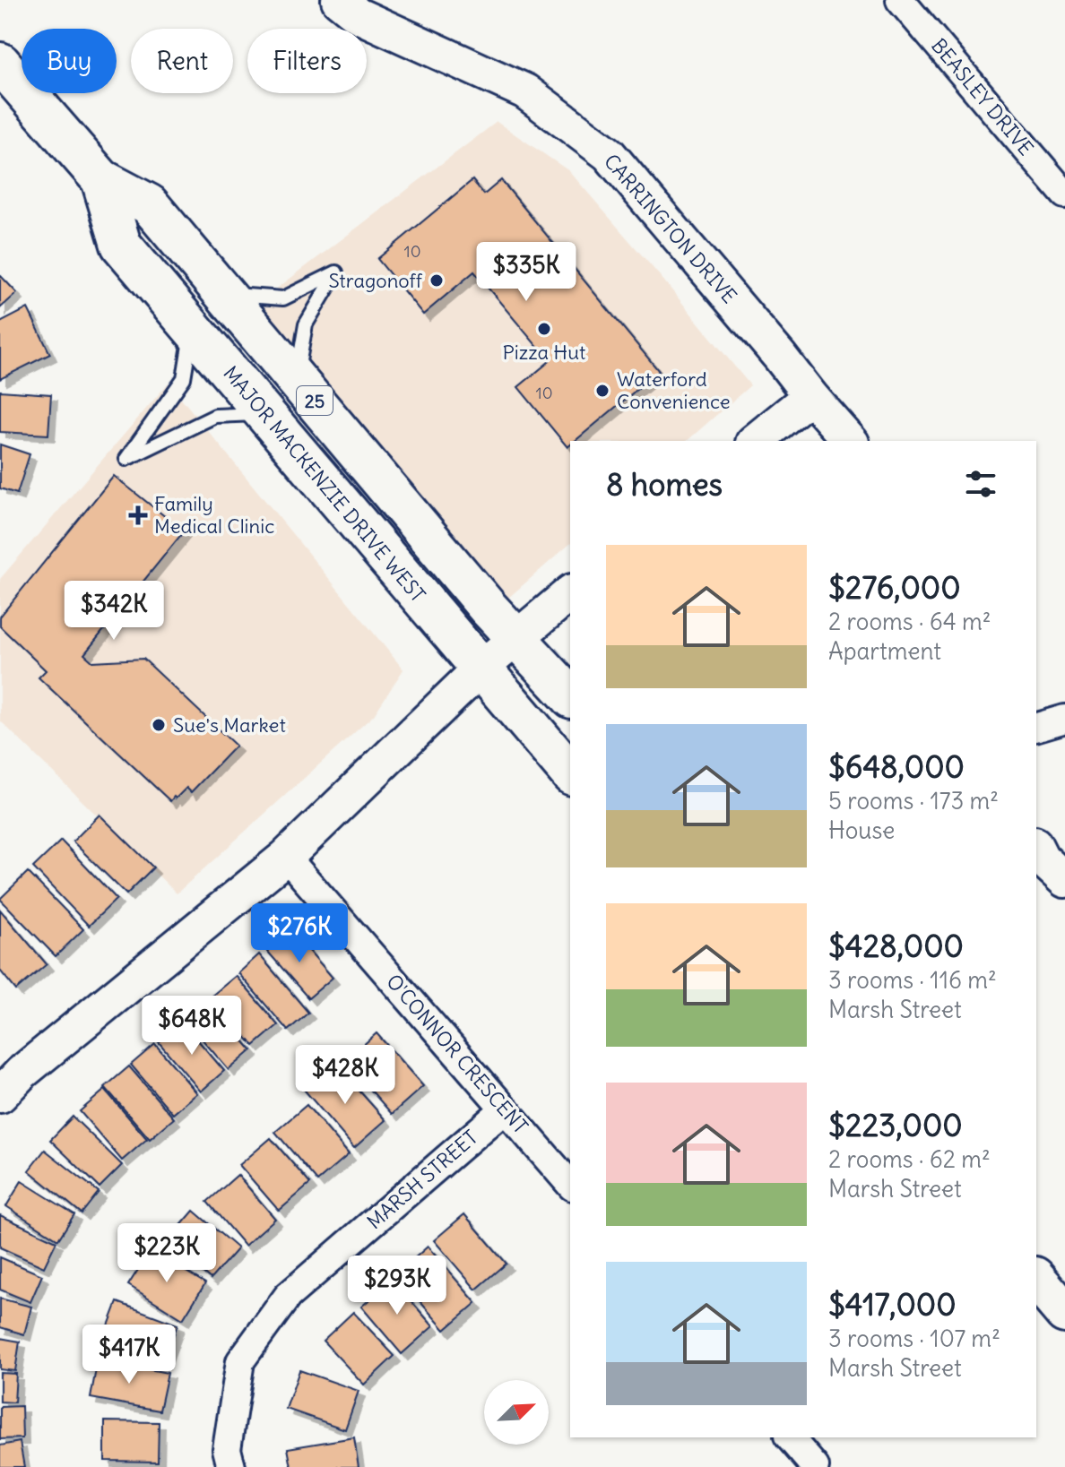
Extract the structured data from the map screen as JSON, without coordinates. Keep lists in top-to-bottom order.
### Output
{
  "streets": {
    "main road": ["25", "MAJOR MACKENZIE DRIVE WEST"],
    "street": [
      "BEASLEY DRIVE",
      "CARRINGTON DRIVE",
      "O'CONNOR CRESCENT",
      "MARSH STREET"
    ]
  },
  "crossings": [
    ["O'CONNOR CRESCENT", "MARSH STREET"]
  ],
  "places": {
    "other": [
      "Stragonoff",
      "Pizza Hut",
      "Waterford Convenience",
      "Sue's Market"
    ],
    "health": ["Family Medical Clinic"]
  },
  "house_numbers": ["10", "10"],
  "north": "top right",
  "page": {
    "chip": ["Buy", "Rent", "Filters"],
    "price": [
      "$335K",
      "$342K",
      "$276K",
      "$648K",
      "$428K",
      "$223K",
      "$293K",
      "$417K"
    ],
    "heading": "8 homes",
    "list": [
      {
        "name": "$276,000",
        "note": "2 rooms · 64 m² · Apartment"
      },
      {
        "name": "$648,000",
        "note": "5 rooms · 173 m² · House"
      },
      {
        "name": "$428,000",
        "note": "3 rooms · 116 m² · Marsh Street"
      },
      {
        "name": "$223,000",
        "note": "2 rooms · 62 m² · Marsh Street"
      },
      {
        "name": "$417,000",
        "note": "3 rooms · 107 m² · Marsh Street"
      }
    ]
  }
}
